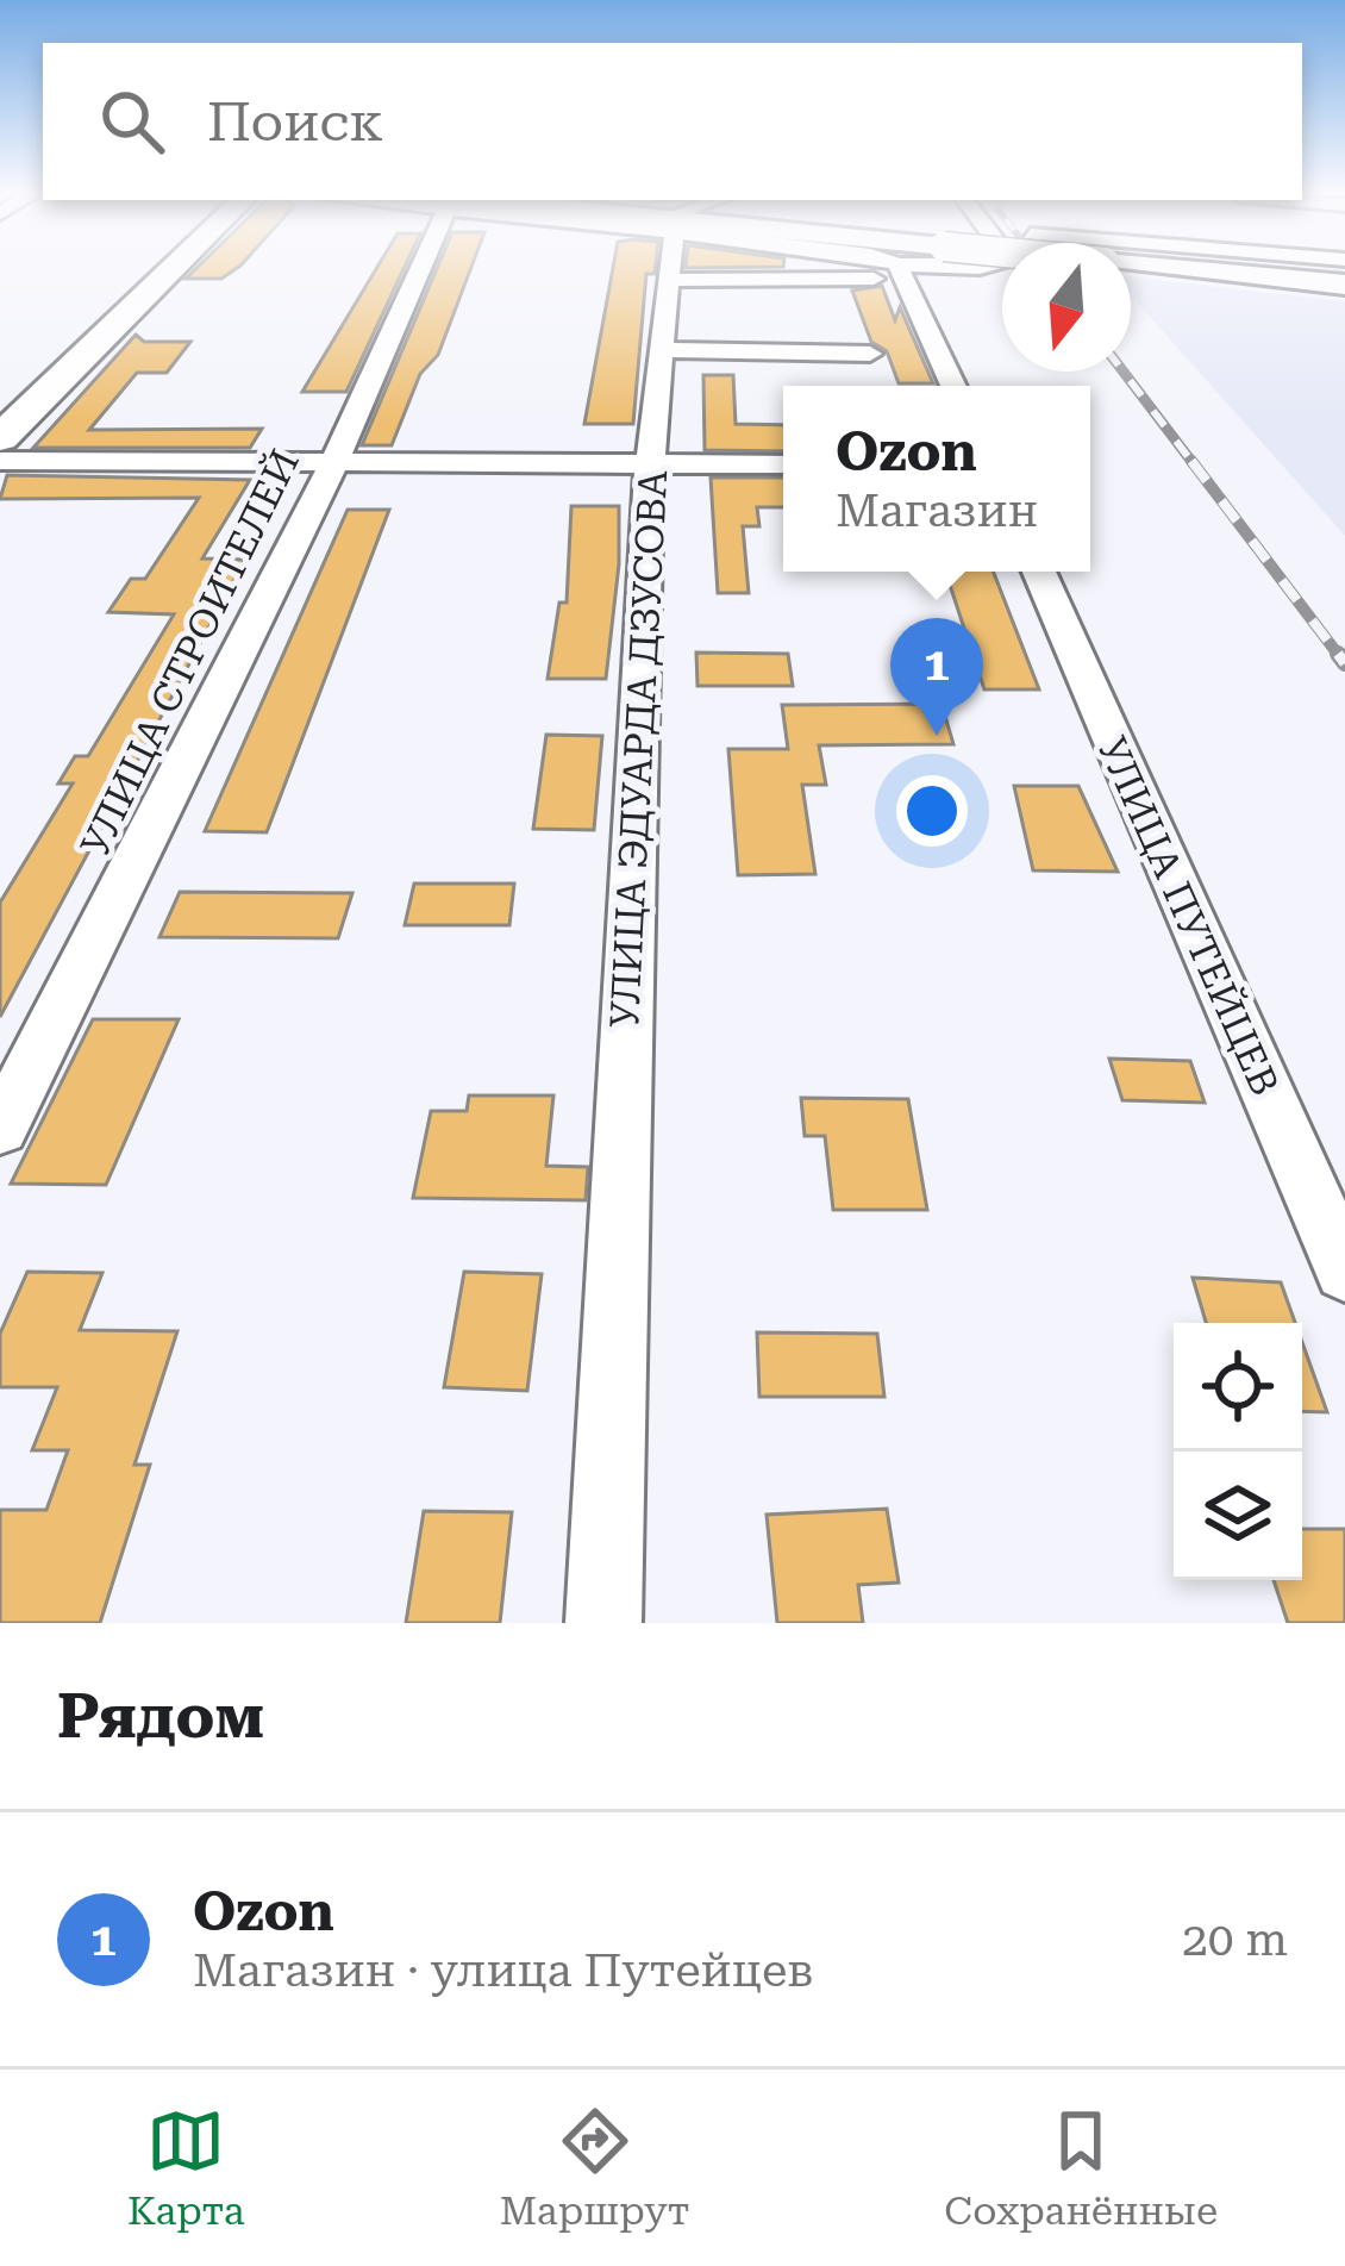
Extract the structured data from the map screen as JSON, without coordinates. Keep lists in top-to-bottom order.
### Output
{
  "streets": {
    "street": ["УЛИЦА СТРОИТЕЛЕЙ", "УЛИЦА ЭДУАРДА ДЗУСОВА", "УЛИЦА ПУТЕЙЦЕВ"]
  },
  "north": "bottom",
  "page": {
    "search": "Поиск",
    "popup": ["Ozon", "Магазин"],
    "pins": "1",
    "heading": "Рядом",
    "list": [
      {
        "mark": "1",
        "name": "Ozon",
        "note": "Магазин · улица Путейцев",
        "value": "20 m"
      }
    ],
    "nav": ["Карта", "Маршрут", "Сохранённые"]
  }
}
